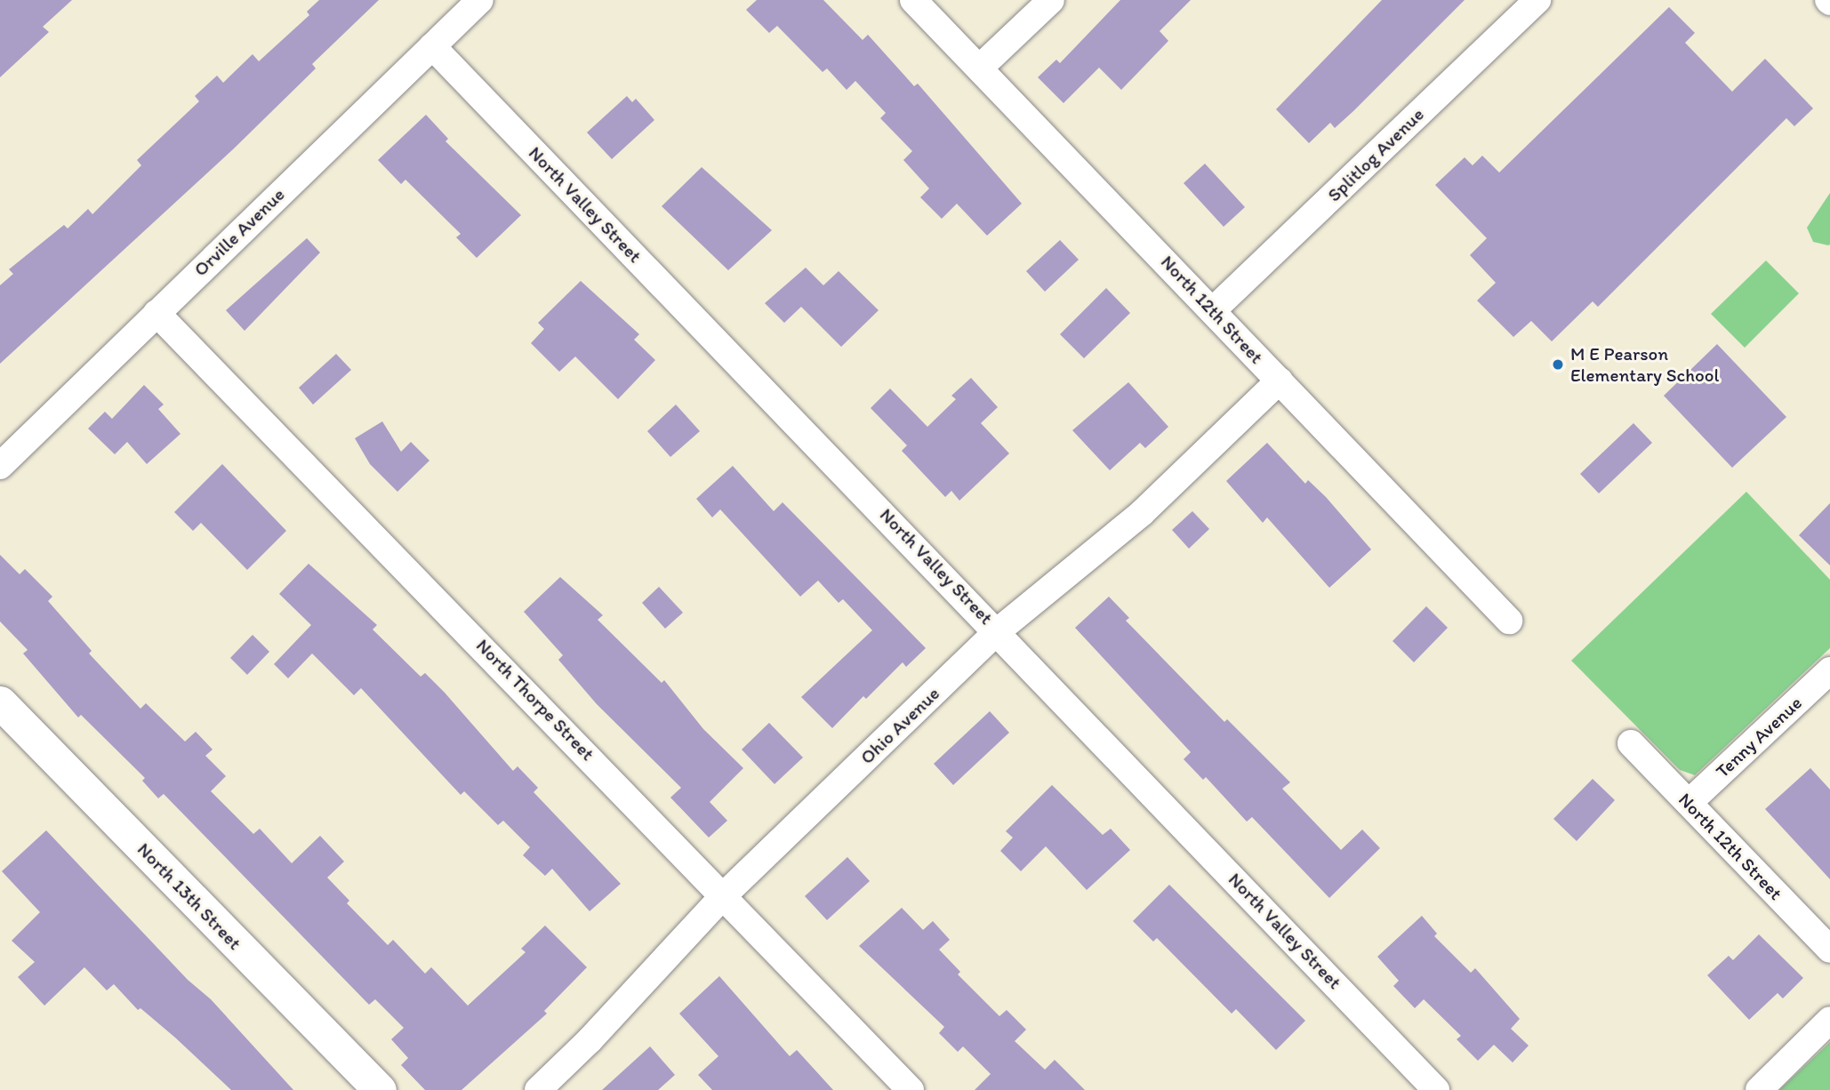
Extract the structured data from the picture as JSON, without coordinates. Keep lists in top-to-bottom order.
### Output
{
  "streets": {
    "street": [
      "Splitlog Avenue",
      "North Valley Street",
      "Orville Avenue",
      "North 12th Street",
      "North Thorpe Street",
      "Ohio Avenue",
      "Tenny Avenue",
      "North 13th Street"
    ]
  },
  "crossings": [
    ["Splitlog Avenue", "North 12th Street"],
    ["North Valley Street", "Orville Avenue"],
    ["North Valley Street", "Ohio Avenue"],
    ["Orville Avenue", "North Thorpe Street"],
    ["North 12th Street", "Ohio Avenue"],
    ["North 12th Street", "Tenny Avenue"],
    ["North Thorpe Street", "Ohio Avenue"]
  ],
  "places": ["M E Pearson Elementary School"]
}
